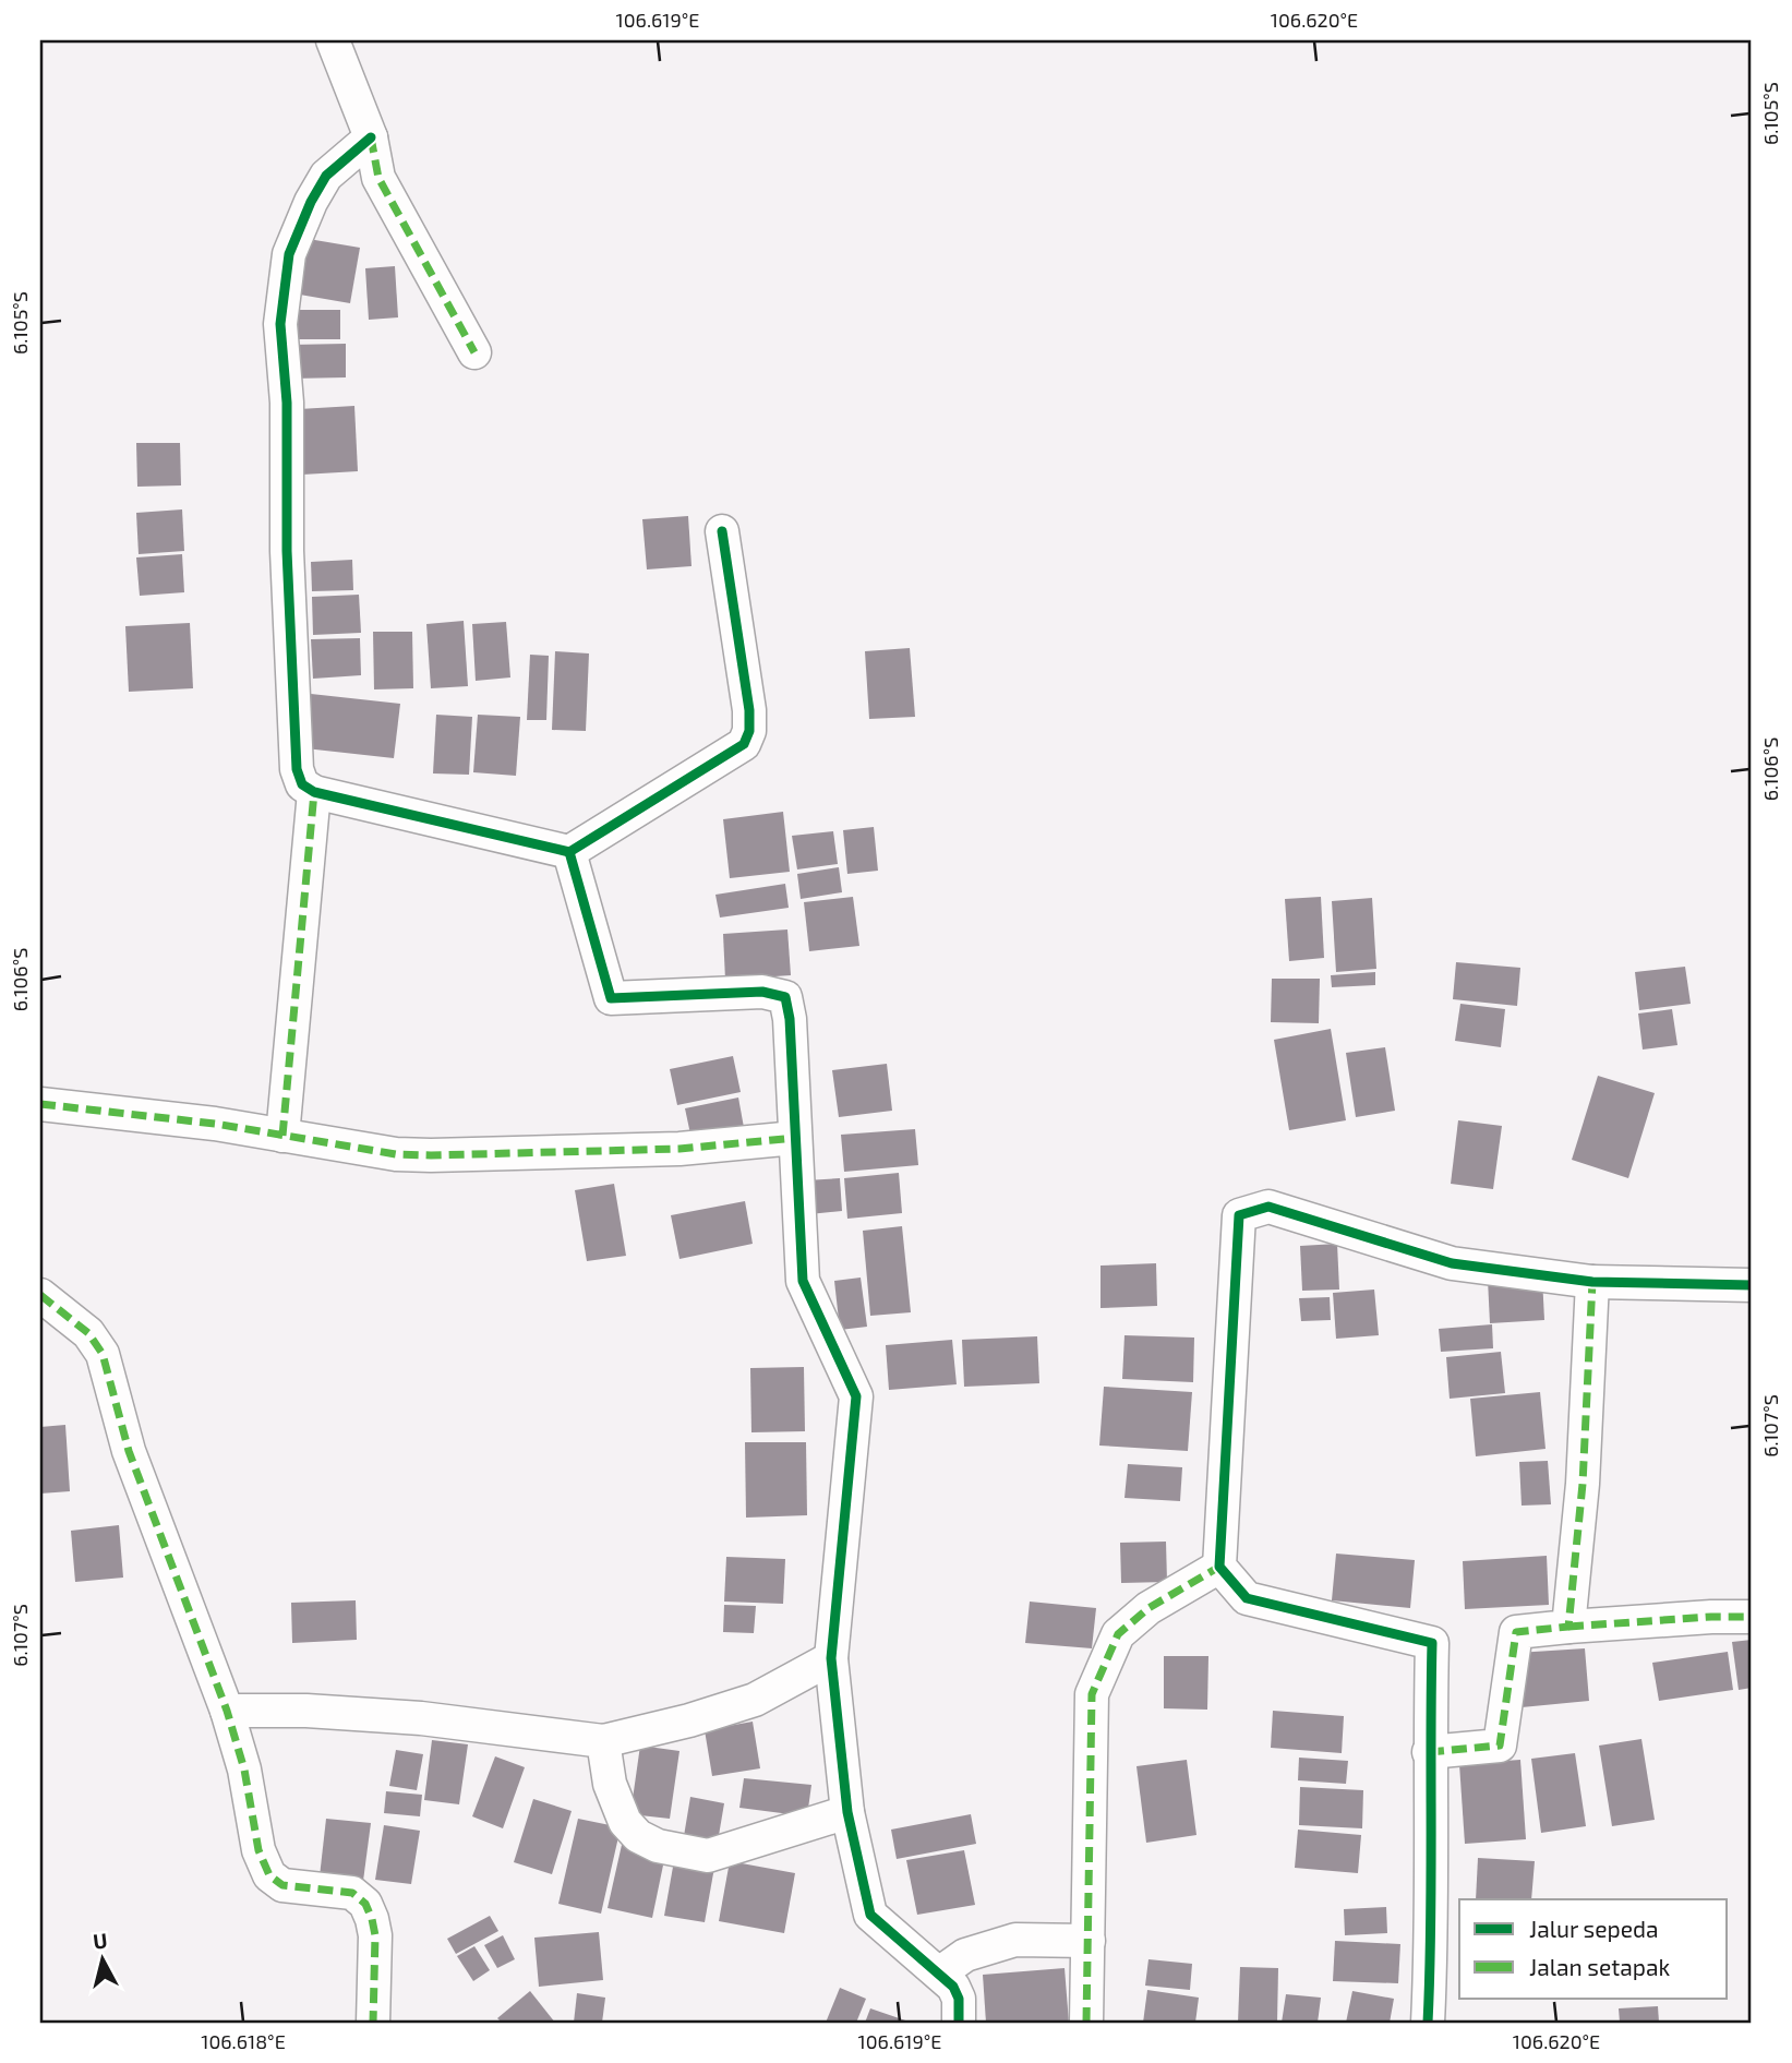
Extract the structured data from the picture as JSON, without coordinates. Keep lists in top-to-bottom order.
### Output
{
  "legend": ["Jalur sepeda", "Jalan setapak"],
  "north": "top",
  "coordinates": [
    "106.619°E",
    "106.620°E",
    "6.105°S",
    "6.106°S",
    "6.107°S",
    "106.618°E"
  ]
}
